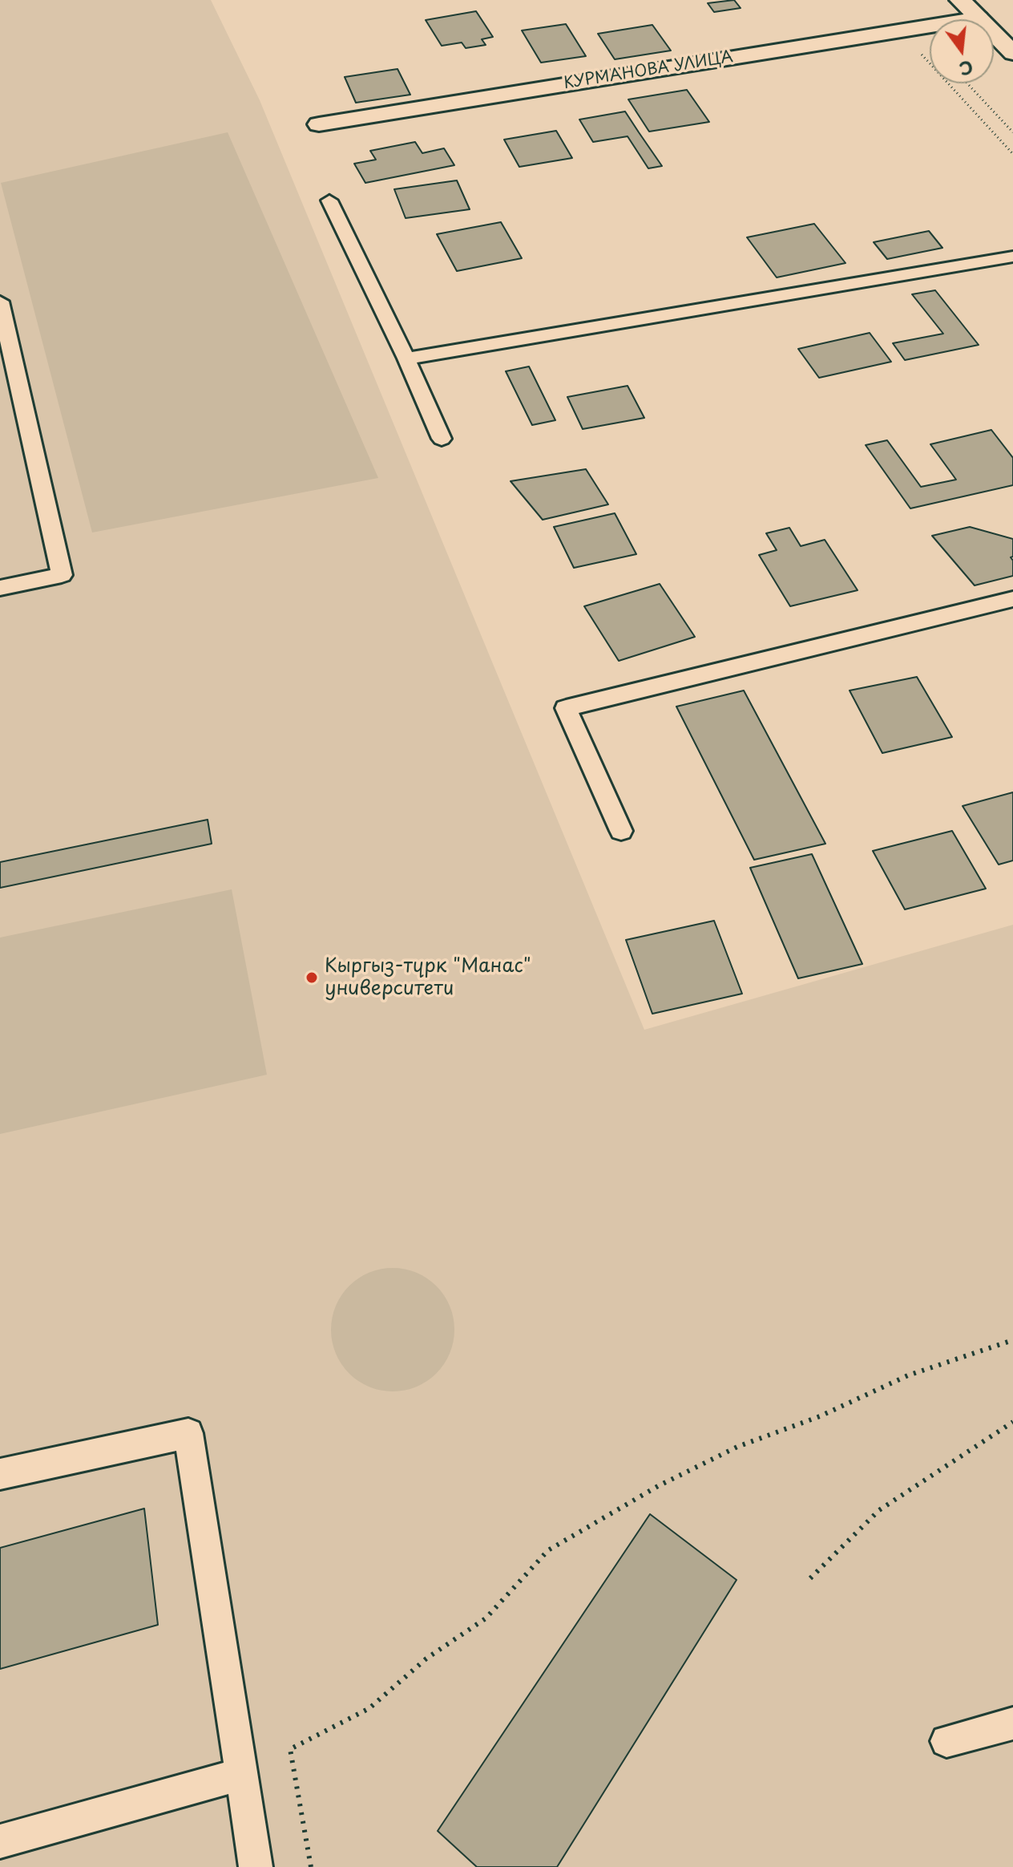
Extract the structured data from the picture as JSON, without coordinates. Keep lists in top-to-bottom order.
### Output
{
  "streets": {
    "street": ["КУРМАНОВА УЛИЦА"]
  },
  "places": ["Кыргыз-түрк \"Манас\" университети"],
  "north": "bottom"
}
